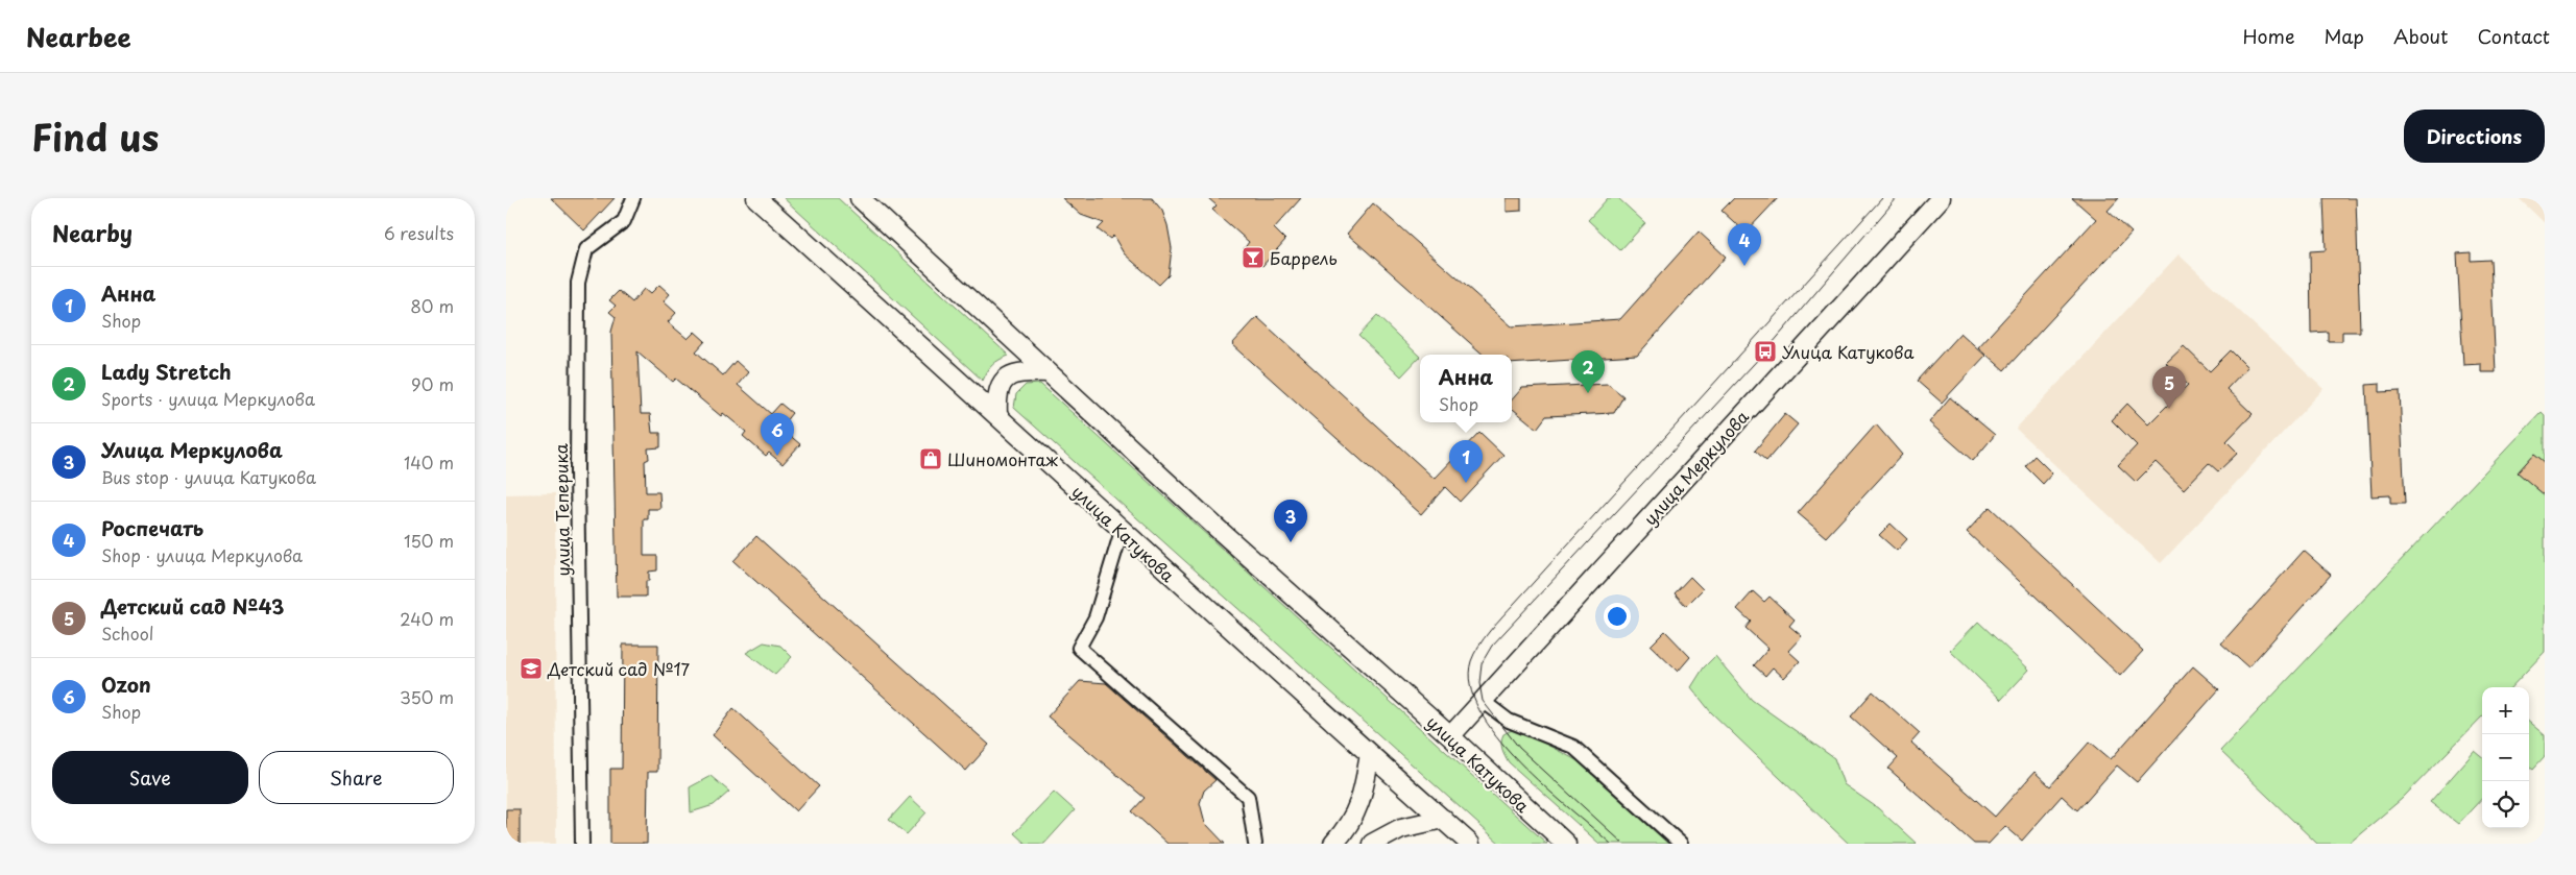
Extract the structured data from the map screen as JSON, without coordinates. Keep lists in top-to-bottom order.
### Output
{
  "streets": {
    "main road": ["улица Меркулова", "улица Катукова"],
    "street": ["улица Теперика"]
  },
  "crossings": [
    ["улица Меркулова", "улица Катукова"]
  ],
  "places": {
    "bar": ["Баррель"],
    "bus stop": ["Улица Катукова"],
    "shop": ["Шиномонтаж"],
    "school or university": ["Детский сад №17"]
  },
  "page": {
    "header": "Nearbee",
    "nav": [
      "Home",
      "Map",
      "About",
      "Contact"
    ],
    "title": "Find us",
    "buttons": [
      "Directions",
      ["Save", "Share"]
    ],
    "heading": ["Nearby", "6 results"],
    "pins": [
      "4",
      "2",
      "5",
      "6",
      "1",
      "3"
    ],
    "list": [
      {
        "mark": "1",
        "name": "Анна",
        "note": "Shop",
        "value": "80 m"
      },
      {
        "mark": "2",
        "name": "Lady Stretch",
        "note": "Sports · улица Меркулова",
        "value": "90 m"
      },
      {
        "mark": "3",
        "name": "Улица Меркулова",
        "note": "Bus stop · улица Катукова",
        "value": "140 m"
      },
      {
        "mark": "4",
        "name": "Роспечать",
        "note": "Shop · улица Меркулова",
        "value": "150 m"
      },
      {
        "mark": "5",
        "name": "Детский сад №43",
        "note": "School",
        "value": "240 m"
      },
      {
        "mark": "6",
        "name": "Ozon",
        "note": "Shop",
        "value": "350 m"
      }
    ],
    "popup": ["Анна", "Shop"],
    "map_buttons": ["+", "−"]
  }
}
